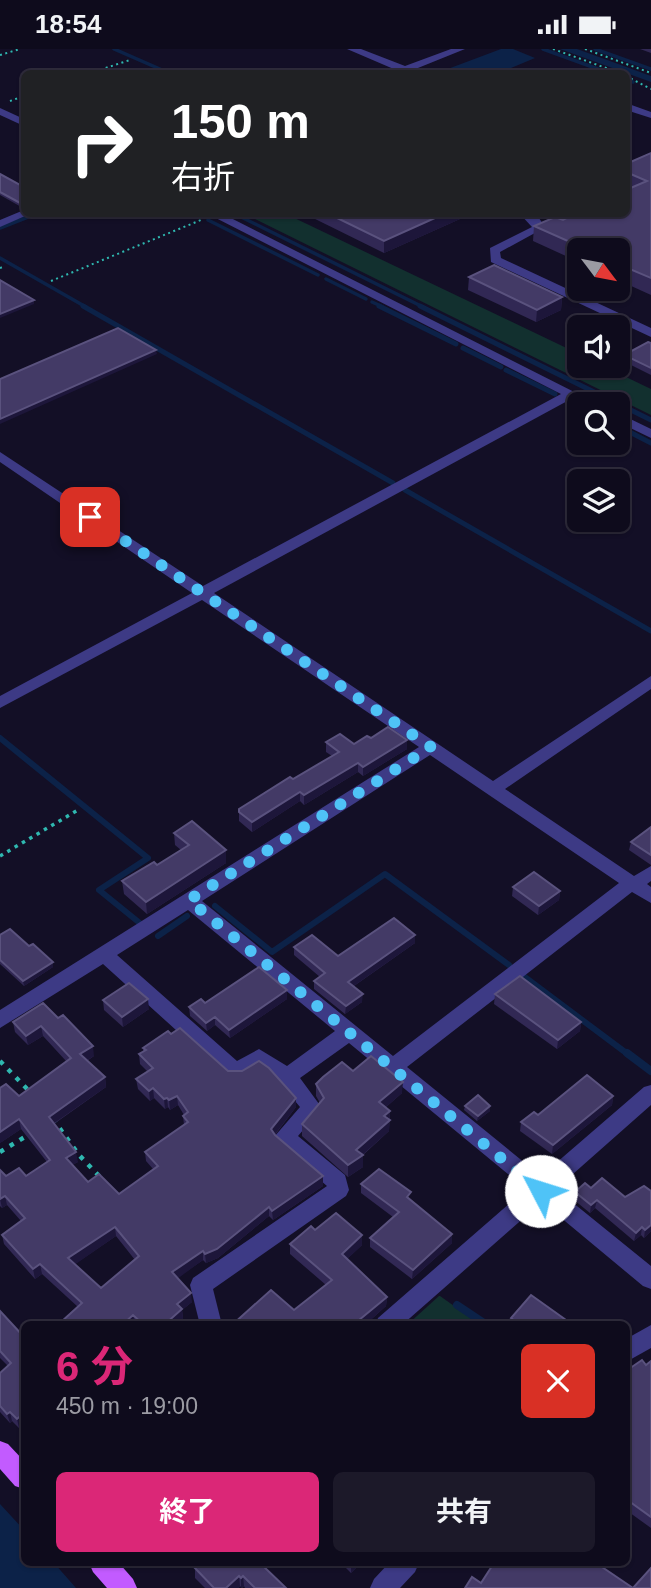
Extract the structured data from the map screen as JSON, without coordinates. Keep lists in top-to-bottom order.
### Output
{
  "north": "bottom right",
  "page": {
    "status": "18:54",
    "turn": ["150 m", "右折"],
    "heading": ["6 分", "450 m · 19:00"],
    "buttons": ["終了", "共有"]
  }
}
